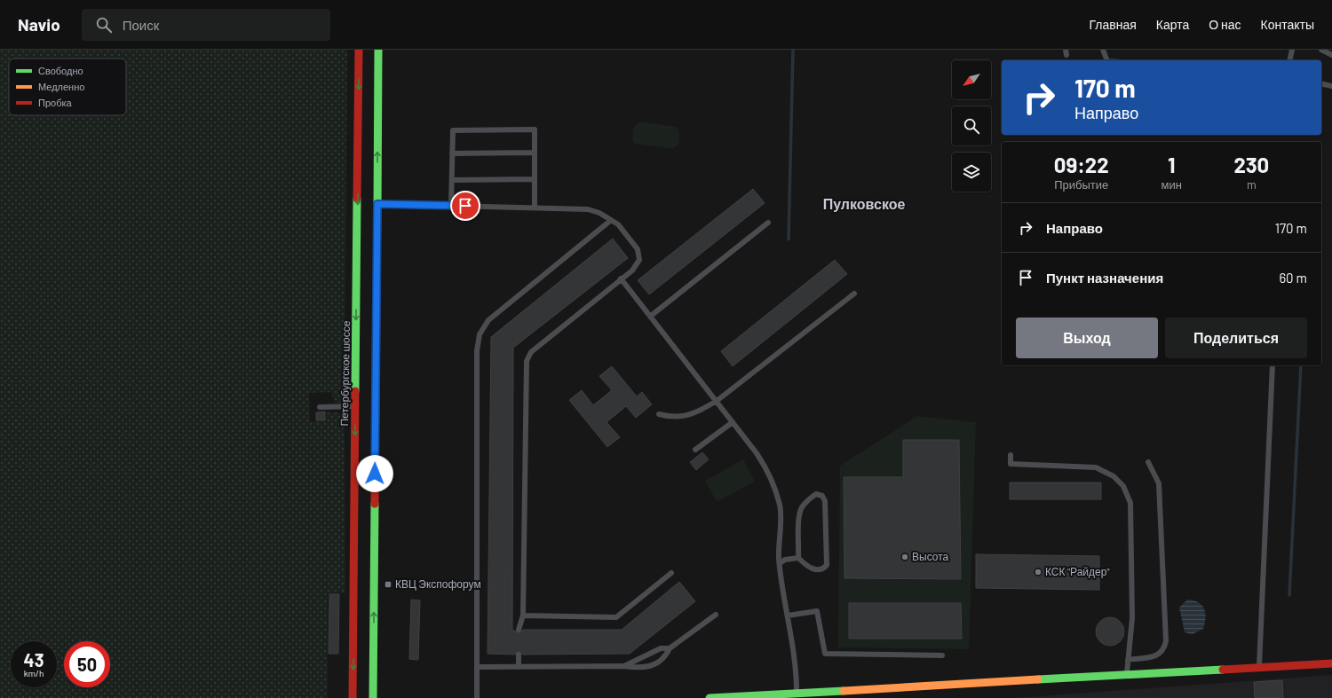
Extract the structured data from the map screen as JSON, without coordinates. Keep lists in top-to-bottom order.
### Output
{
  "streets": {
    "main road": ["Петербургское шоссе"]
  },
  "districts": ["Пулковское"],
  "places": {
    "other": ["Высота", "КСК \"Райдер\""],
    "transit": ["КВЦ Экспофорум"]
  },
  "legend": ["Свободно", "Медленно", "Пробка"],
  "north": "bottom left",
  "page": {
    "header": "Navio",
    "search": "Поиск",
    "nav": [
      "Главная",
      "Карта",
      "О нас",
      "Контакты"
    ],
    "turn": ["170 m", "Направо"],
    "eta": [
      "09:22",
      "Прибытие",
      "1",
      "мин",
      "230",
      "m"
    ],
    "list": [
      {
        "name": "Направо",
        "value": "170 m"
      },
      {
        "name": "Пункт назначения",
        "value": "60 m"
      }
    ],
    "buttons": ["Выход", "Поделиться"],
    "speed": "43 km/h",
    "limit": "50"
  }
}
